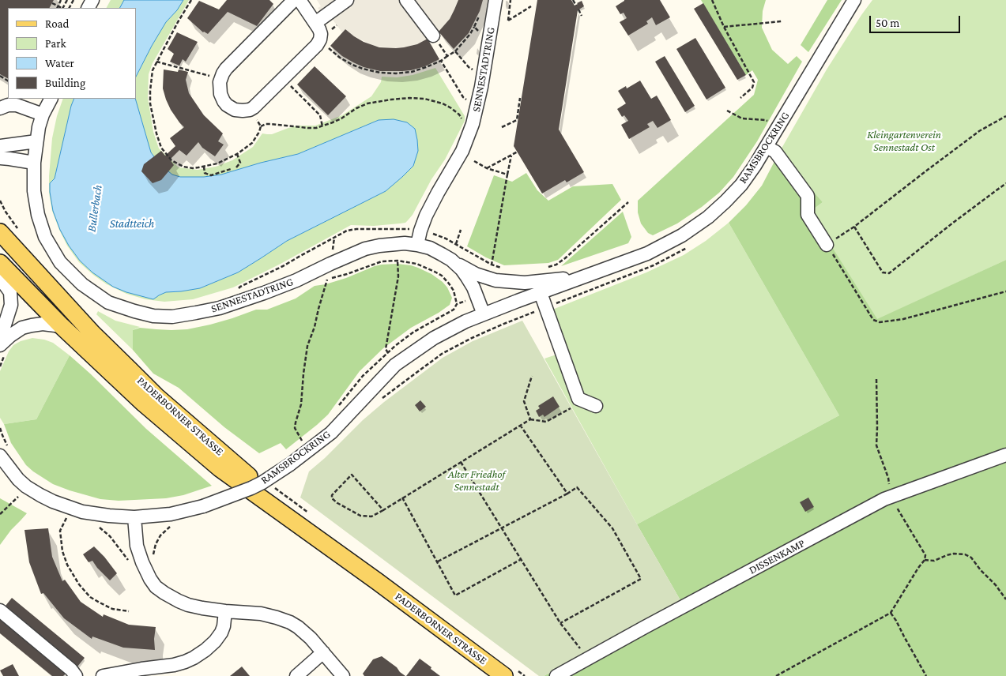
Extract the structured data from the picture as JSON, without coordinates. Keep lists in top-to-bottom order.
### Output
{
  "streets": {
    "main road": ["PADERBORNER STRASSE"],
    "street": ["SENNESTADTRING", "RAMSBROCKRING", "DISSENKAMP"]
  },
  "crossings": [
    ["SENNESTADTRING", "RAMSBROCKRING"]
  ],
  "water": ["Bullerbach", "Stadtteich"],
  "parks": ["Kleingartenverein Sennestadt Ost", "Alter Friedhof Sennestadt"],
  "legend": [
    "Road",
    "Park",
    "Water",
    "Building"
  ],
  "scale_bar": "50 m"
}
